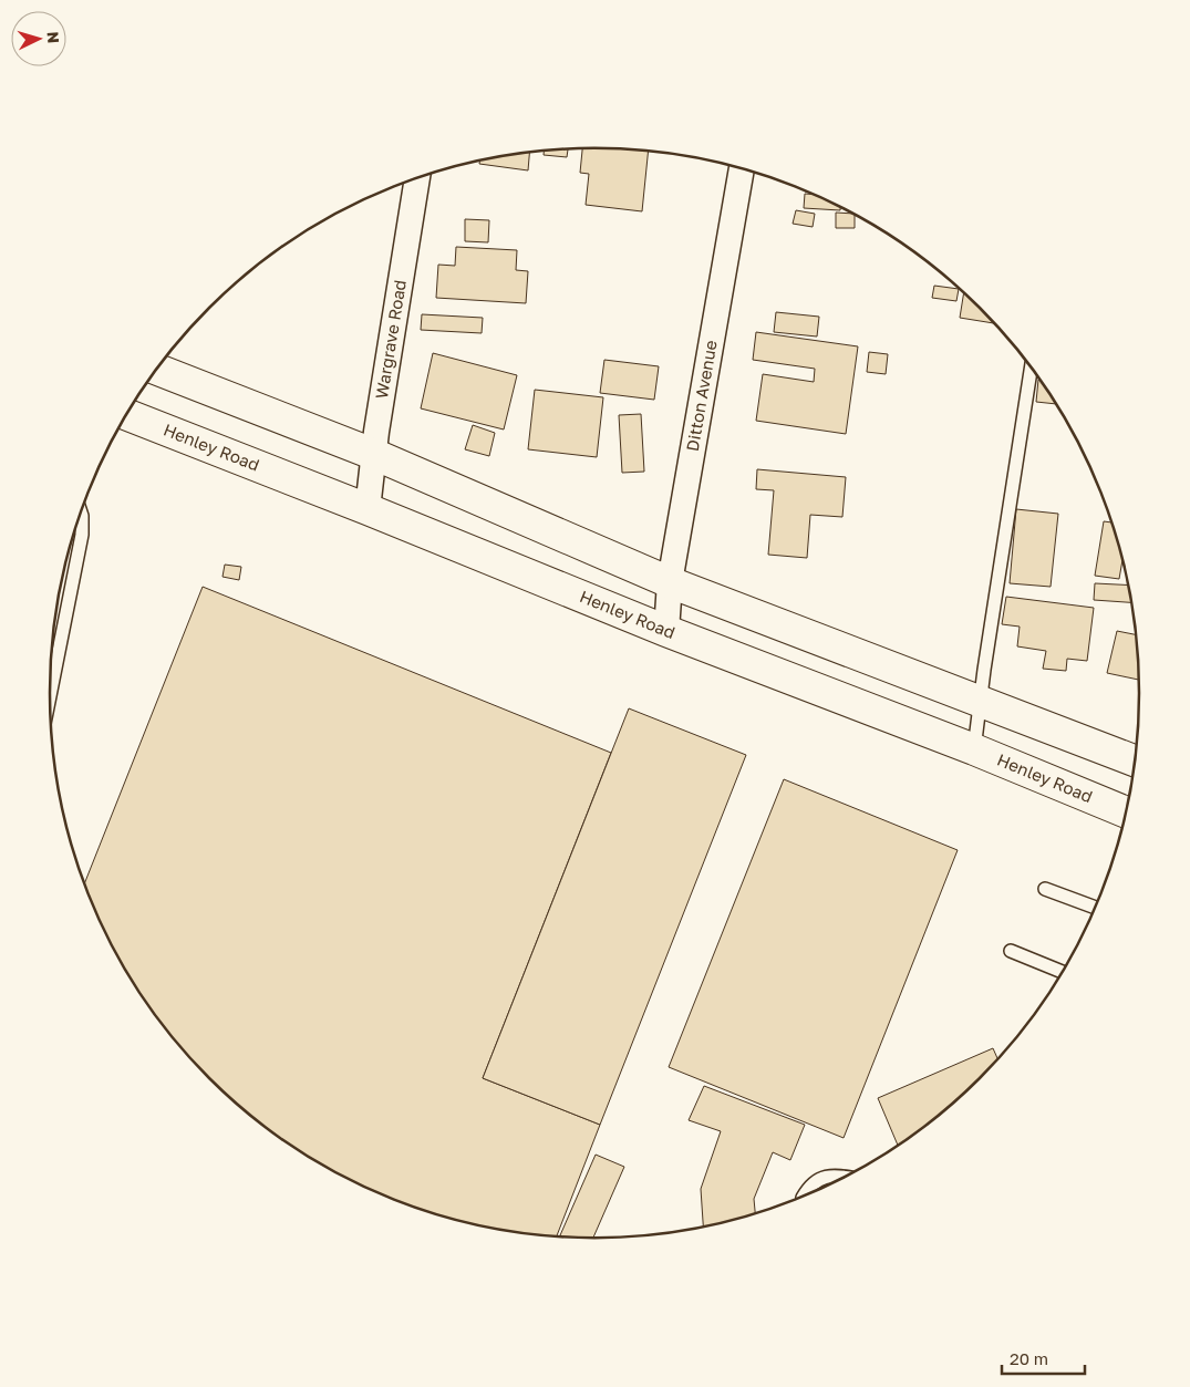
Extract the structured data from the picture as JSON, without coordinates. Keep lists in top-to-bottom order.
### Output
{
  "streets": {
    "main road": ["Henley Road"],
    "street": ["Wargrave Road", "Ditton Avenue"]
  },
  "crossings": [
    ["Wargrave Road", "Henley Road"],
    ["Ditton Avenue", "Henley Road"]
  ],
  "scale_bar": "20 m",
  "north": "right"
}
